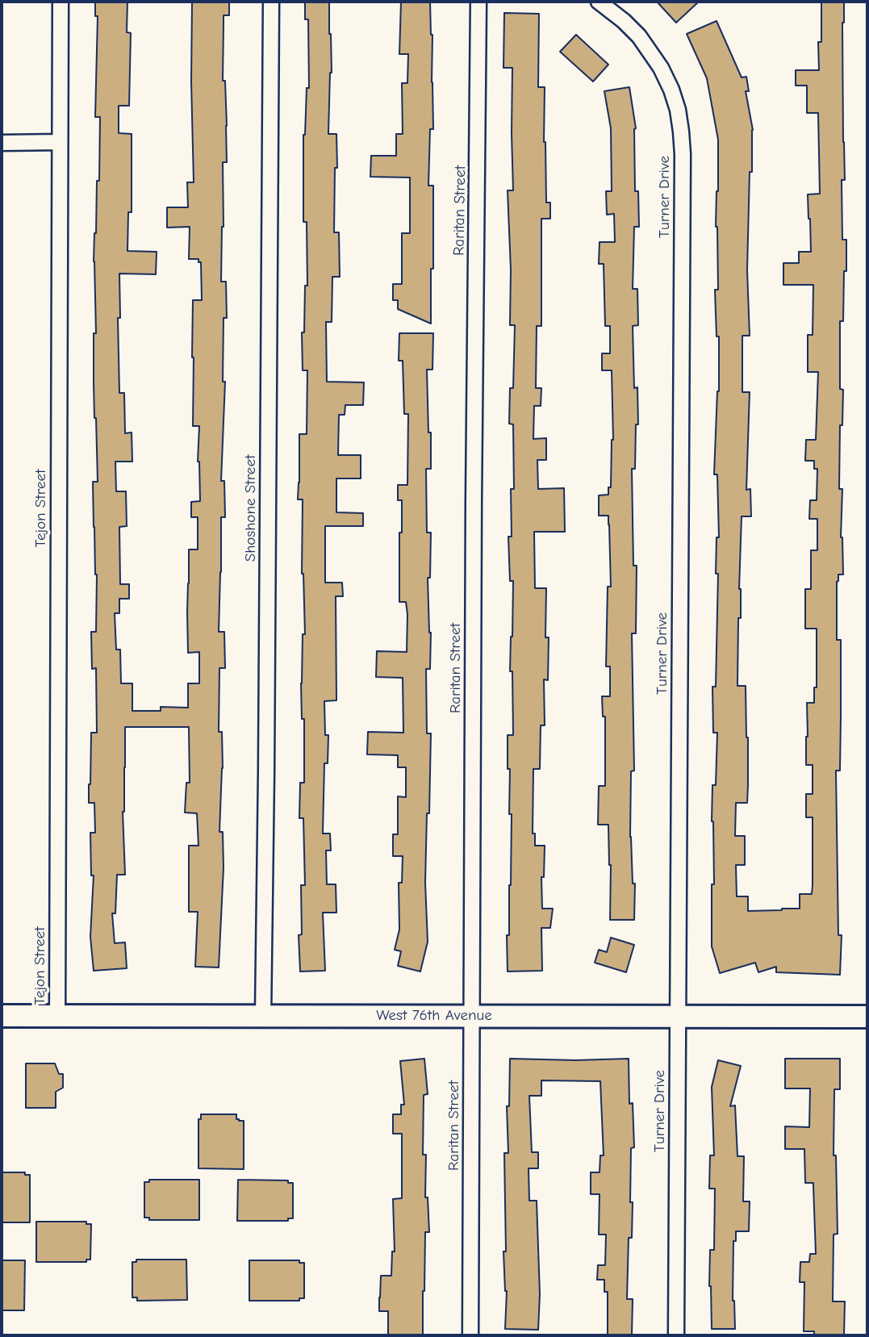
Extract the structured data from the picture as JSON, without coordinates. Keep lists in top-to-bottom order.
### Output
{
  "streets": {
    "street": [
      "Turner Drive",
      "Raritan Street",
      "Tejon Street",
      "Shoshone Street",
      "West 76th Avenue"
    ]
  },
  "crossings": [
    ["Turner Drive", "West 76th Avenue"],
    ["Raritan Street", "West 76th Avenue"],
    ["Tejon Street", "West 76th Avenue"],
    ["Shoshone Street", "West 76th Avenue"]
  ]
}
